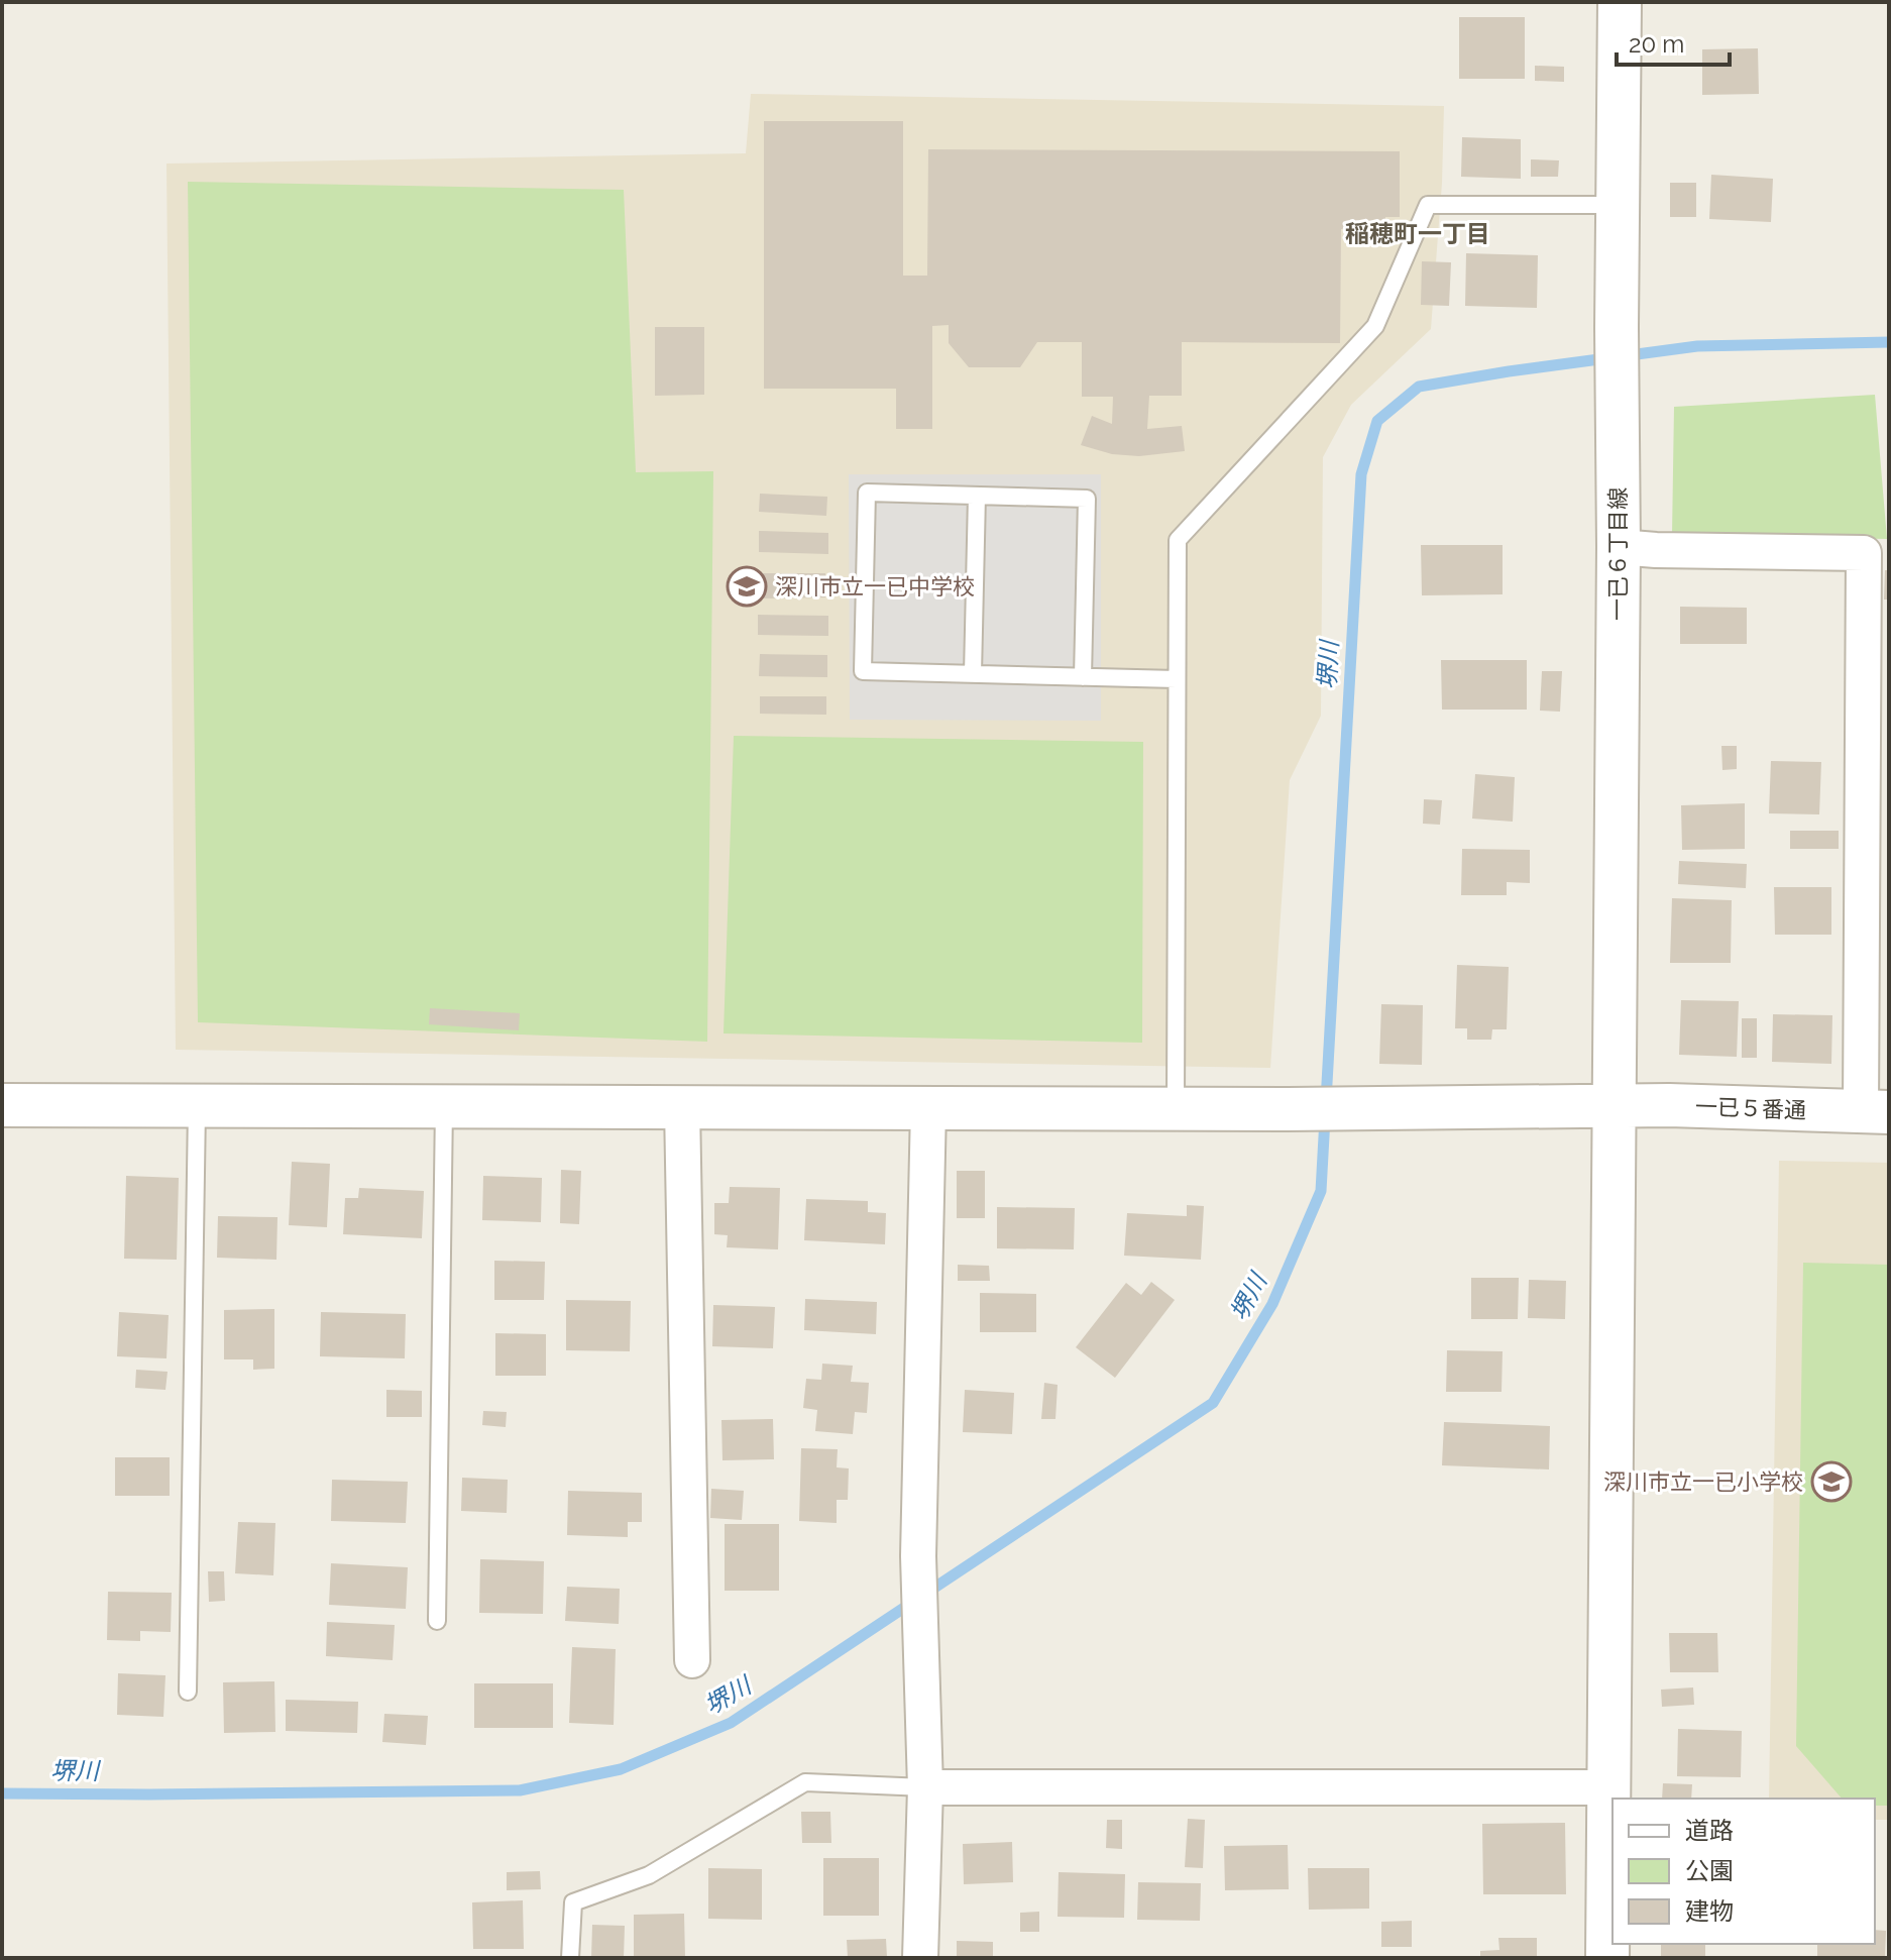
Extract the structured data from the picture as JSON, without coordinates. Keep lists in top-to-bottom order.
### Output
{
  "streets": {
    "street": ["一已６丁目線", "一已５番通"]
  },
  "crossings": [
    ["一已６丁目線", "一已５番通"]
  ],
  "districts": ["稲穂町一丁目"],
  "water": ["堺川"],
  "places": {
    "school or university": ["深川市立一已中学校", "深川市立一已小学校"]
  },
  "legend": ["道路", "公園", "建物"],
  "scale_bar": "20 m"
}
